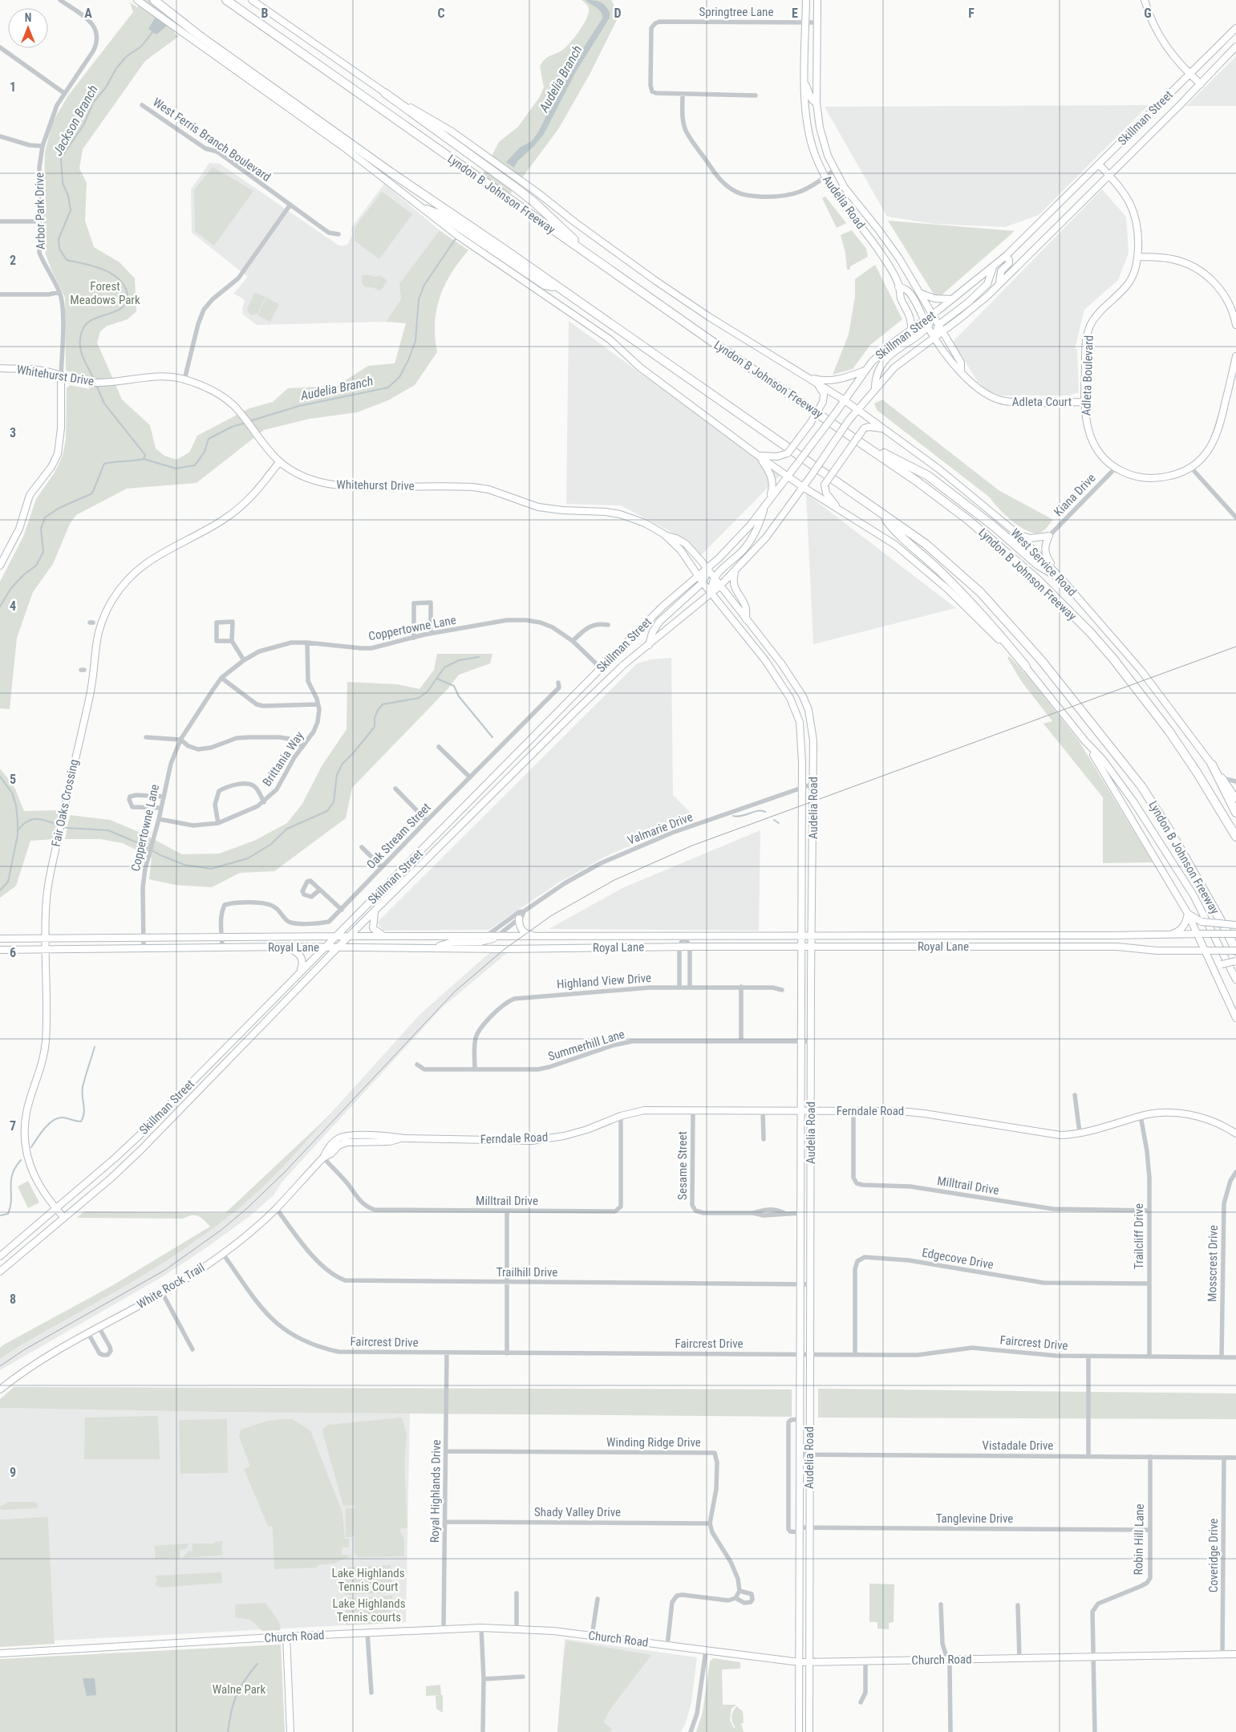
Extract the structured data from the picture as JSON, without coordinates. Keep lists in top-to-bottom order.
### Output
{
  "streets": {
    "highway": ["Lyndon B Johnson Freeway"],
    "main road": [
      "Skillman Street",
      "Audelia Road",
      "Arbor Park Drive",
      "Whitehurst Drive",
      "Adleta Boulevard",
      "Adleta Court",
      "West Service Road",
      "Fair Oaks Crossing",
      "Royal Lane",
      "Ferndale Road",
      "White Rock Trail",
      "Church Road"
    ],
    "street": [
      "Springtree Lane",
      "West Ferris Branch Boulevard",
      "Kiana Drive",
      "Coppertowne Lane",
      "Brittania Way",
      "Valmarie Drive",
      "Oak Stream Street",
      "Highland View Drive",
      "Summerhill Lane",
      "Sesame Street",
      "Milltrail Drive",
      "Trailcliff Drive",
      "Edgecove Drive",
      "Mosscrest Drive",
      "Trailhill Drive",
      "Faircrest Drive",
      "Winding Ridge Drive",
      "Vistadale Drive",
      "Royal Highlands Drive",
      "Shady Valley Drive",
      "Tanglevine Drive",
      "Robin Hill Lane",
      "Coveridge Drive"
    ]
  },
  "crossings": [
    ["Springtree Lane", "Audelia Road"],
    ["Skillman Street", "Audelia Road"],
    ["Skillman Street", "Whitehurst Drive"],
    ["Skillman Street", "Adleta Boulevard"],
    ["Skillman Street", "Adleta Court"],
    ["Skillman Street", "West Service Road"],
    ["Skillman Street", "Coppertowne Lane"],
    ["Skillman Street", "Fair Oaks Crossing"],
    ["Skillman Street", "Royal Lane"],
    ["Lyndon B Johnson Freeway", "Royal Lane"],
    ["Audelia Road", "Whitehurst Drive"],
    ["Audelia Road", "Adleta Court"],
    ["Audelia Road", "Valmarie Drive"],
    ["Audelia Road", "Royal Lane"],
    ["Audelia Road", "Summerhill Lane"],
    ["Audelia Road", "Ferndale Road"],
    ["Audelia Road", "Sesame Street"],
    ["Audelia Road", "Trailhill Drive"],
    ["Audelia Road", "Faircrest Drive"],
    ["Audelia Road", "Vistadale Drive"],
    ["Audelia Road", "Tanglevine Drive"],
    ["Audelia Road", "Church Road"],
    ["Arbor Park Drive", "Whitehurst Drive"],
    ["Whitehurst Drive", "Fair Oaks Crossing"],
    ["Adleta Boulevard", "Adleta Court"],
    ["Adleta Boulevard", "Kiana Drive"],
    ["Coppertowne Lane", "Brittania Way"],
    ["Coppertowne Lane", "Royal Lane"],
    ["Fair Oaks Crossing", "Royal Lane"],
    ["Valmarie Drive", "Royal Lane"],
    ["Oak Stream Street", "Royal Lane"],
    ["Highland View Drive", "Summerhill Lane"],
    ["Ferndale Road", "Sesame Street"],
    ["Ferndale Road", "Milltrail Drive"],
    ["Ferndale Road", "Trailcliff Drive"],
    ["Ferndale Road", "White Rock Trail"],
    ["Milltrail Drive", "Trailcliff Drive"],
    ["Milltrail Drive", "White Rock Trail"],
    ["Trailcliff Drive", "Edgecove Drive"],
    ["Trailcliff Drive", "Faircrest Drive"],
    ["Edgecove Drive", "Faircrest Drive"],
    ["Mosscrest Drive", "Faircrest Drive"],
    ["Trailhill Drive", "White Rock Trail"],
    ["White Rock Trail", "Faircrest Drive"],
    ["Faircrest Drive", "Royal Highlands Drive"],
    ["Winding Ridge Drive", "Royal Highlands Drive"],
    ["Winding Ridge Drive", "Shady Valley Drive"],
    ["Vistadale Drive", "Robin Hill Lane"],
    ["Vistadale Drive", "Coveridge Drive"],
    ["Royal Highlands Drive", "Shady Valley Drive"],
    ["Royal Highlands Drive", "Church Road"],
    ["Tanglevine Drive", "Robin Hill Lane"],
    ["Robin Hill Lane", "Church Road"],
    ["Coveridge Drive", "Church Road"]
  ],
  "water": ["Audelia Branch", "Jackson Branch"],
  "parks": [
    "Forest Meadows Park",
    "Lake Highlands Tennis Court",
    "Lake Highlands Tennis courts",
    "Walne Park"
  ],
  "north": "top",
  "grid": {
    "columns": [
      "A",
      "B",
      "C",
      "D",
      "E",
      "F",
      "G"
    ],
    "rows": [
      "1",
      "2",
      "3",
      "4",
      "5",
      "6",
      "7",
      "8",
      "9"
    ]
  }
}
